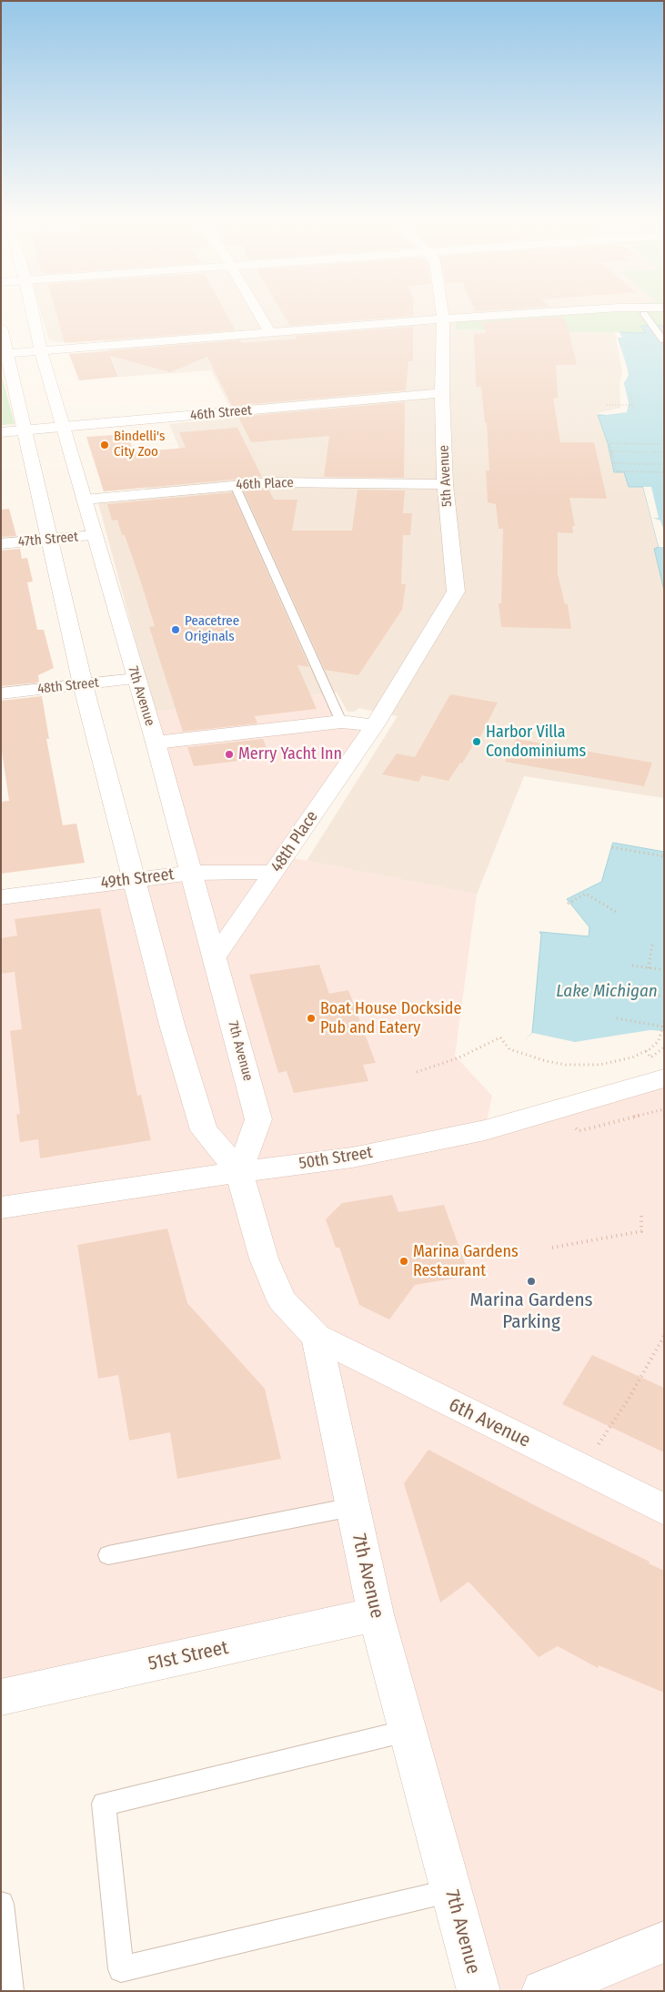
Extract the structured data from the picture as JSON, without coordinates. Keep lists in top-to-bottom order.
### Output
{
  "streets": {
    "street": [
      "46th Street",
      "5th Avenue",
      "46th Place",
      "47th Street",
      "48th Street",
      "7th Avenue",
      "48th Place",
      "49th Street",
      "50th Street",
      "6th Avenue",
      "51st Street"
    ]
  },
  "crossings": [
    ["46th Street", "5th Avenue"],
    ["46th Street", "7th Avenue"],
    ["5th Avenue", "46th Place"],
    ["5th Avenue", "48th Place"],
    ["46th Place", "7th Avenue"],
    ["47th Street", "7th Avenue"],
    ["48th Street", "7th Avenue"],
    ["7th Avenue", "48th Place"],
    ["7th Avenue", "49th Street"],
    ["7th Avenue", "50th Street"],
    ["7th Avenue", "6th Avenue"],
    ["7th Avenue", "51st Street"],
    ["48th Place", "49th Street"]
  ],
  "water": ["Lake Michigan"],
  "places": [
    "Bindelli's City Zoo",
    "Peacetree Originals",
    "Harbor Villa Condominiums",
    "Merry Yacht Inn",
    "Boat House Dockside Pub and Eatery",
    "Marina Gardens Restaurant",
    "Marina Gardens Parking"
  ]
}
